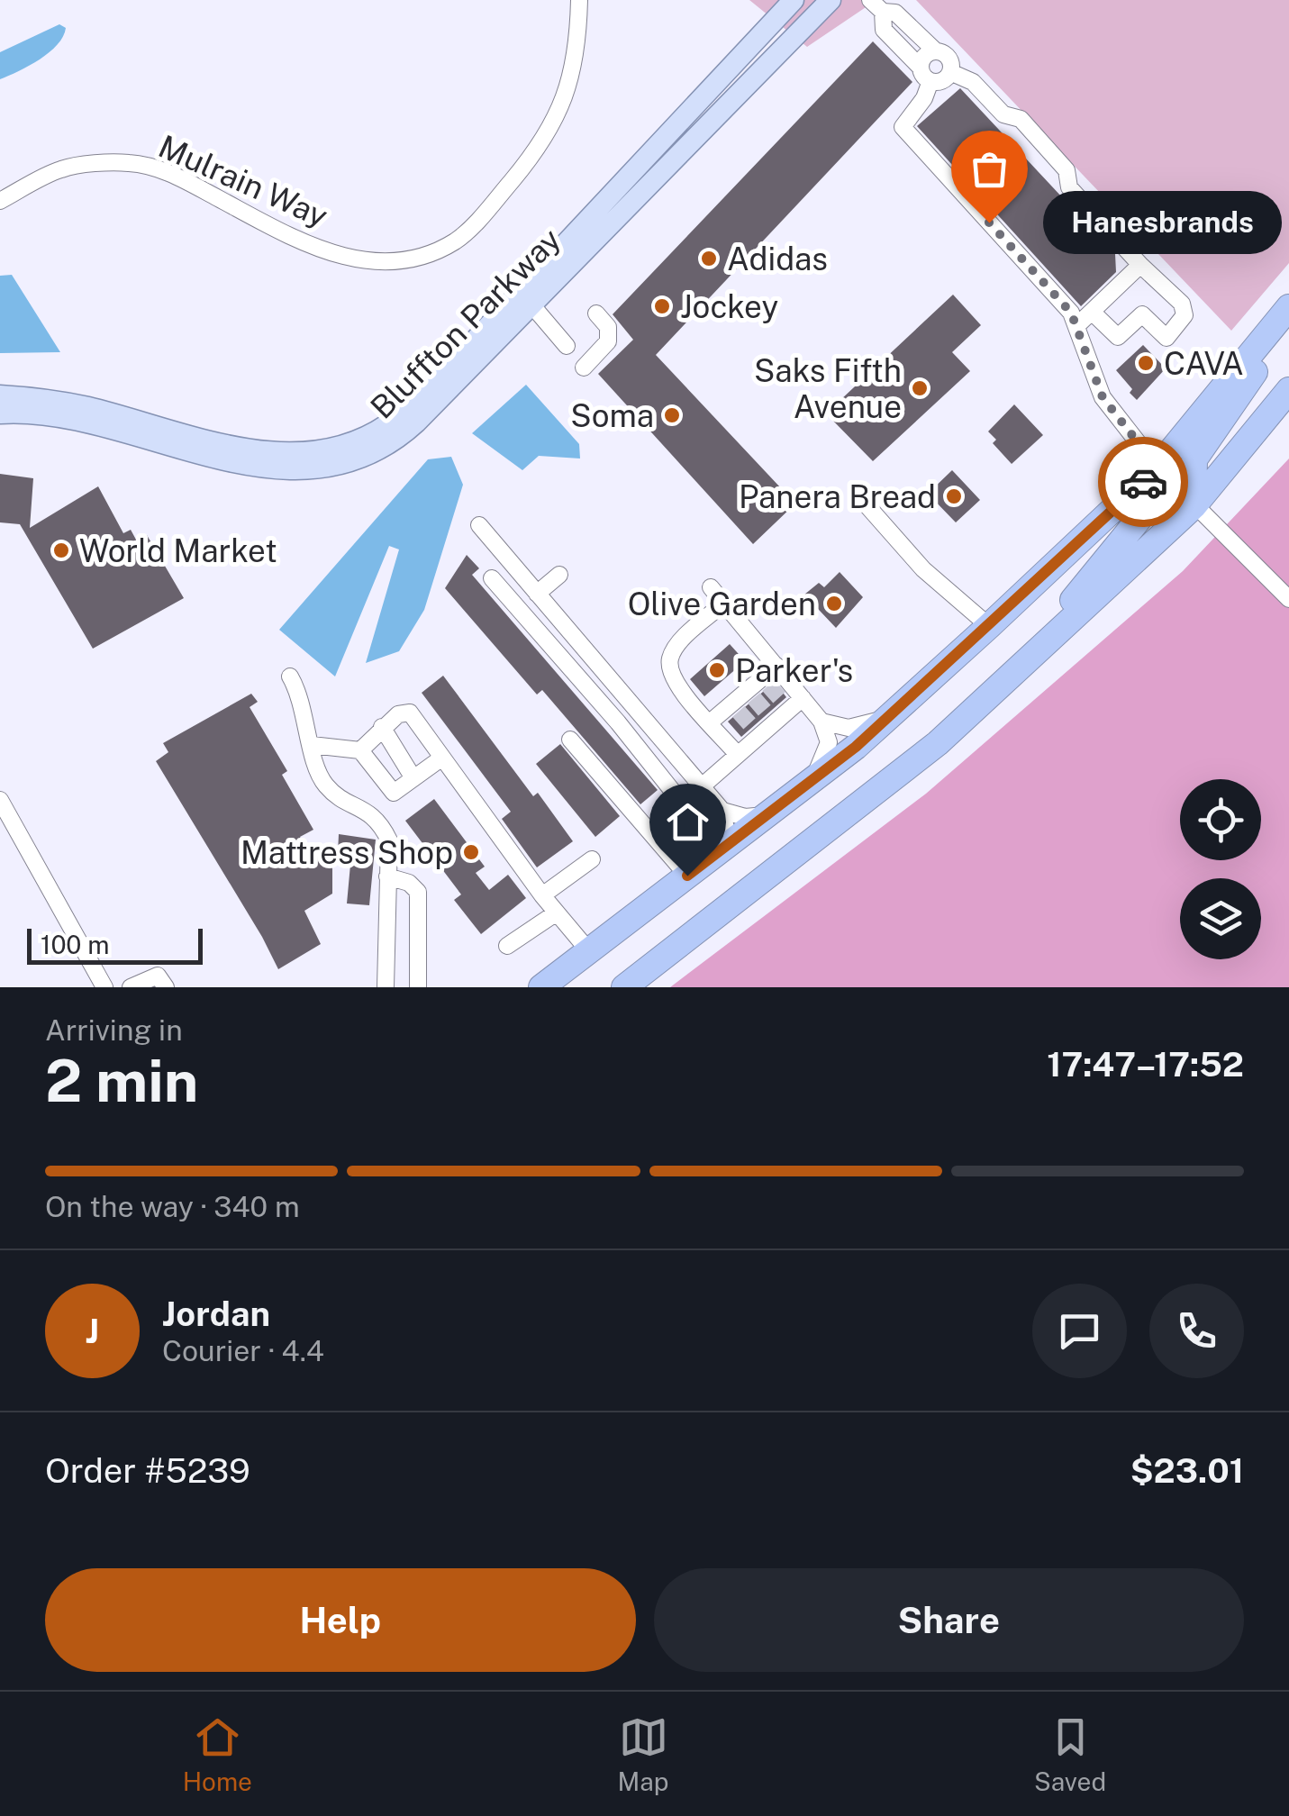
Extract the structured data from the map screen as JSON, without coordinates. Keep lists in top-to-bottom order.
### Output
{
  "streets": {
    "main road": ["Bluffton Parkway"],
    "street": ["Mulrain Way"]
  },
  "places": [
    "Hanesbrands",
    "Adidas",
    "Jockey",
    "CAVA",
    "Saks Fifth Avenue",
    "Soma",
    "Panera Bread",
    "World Market",
    "Olive Garden",
    "Parker's",
    "Mattress Shop"
  ],
  "scale_bar": "100 m",
  "page": {
    "bubble": "Hanesbrands",
    "scale": "100 m",
    "heading": ["2 min", "Arriving in", "17:47–17:52"],
    "panel": [
      "Jordan",
      "Courier · 4.4",
      "Order #5239",
      "$23.01"
    ],
    "bar": "On the way · 340 m",
    "round": "J",
    "buttons": ["Help", "Share"],
    "tabs": ["Home", "Map", "Saved"]
  }
}
